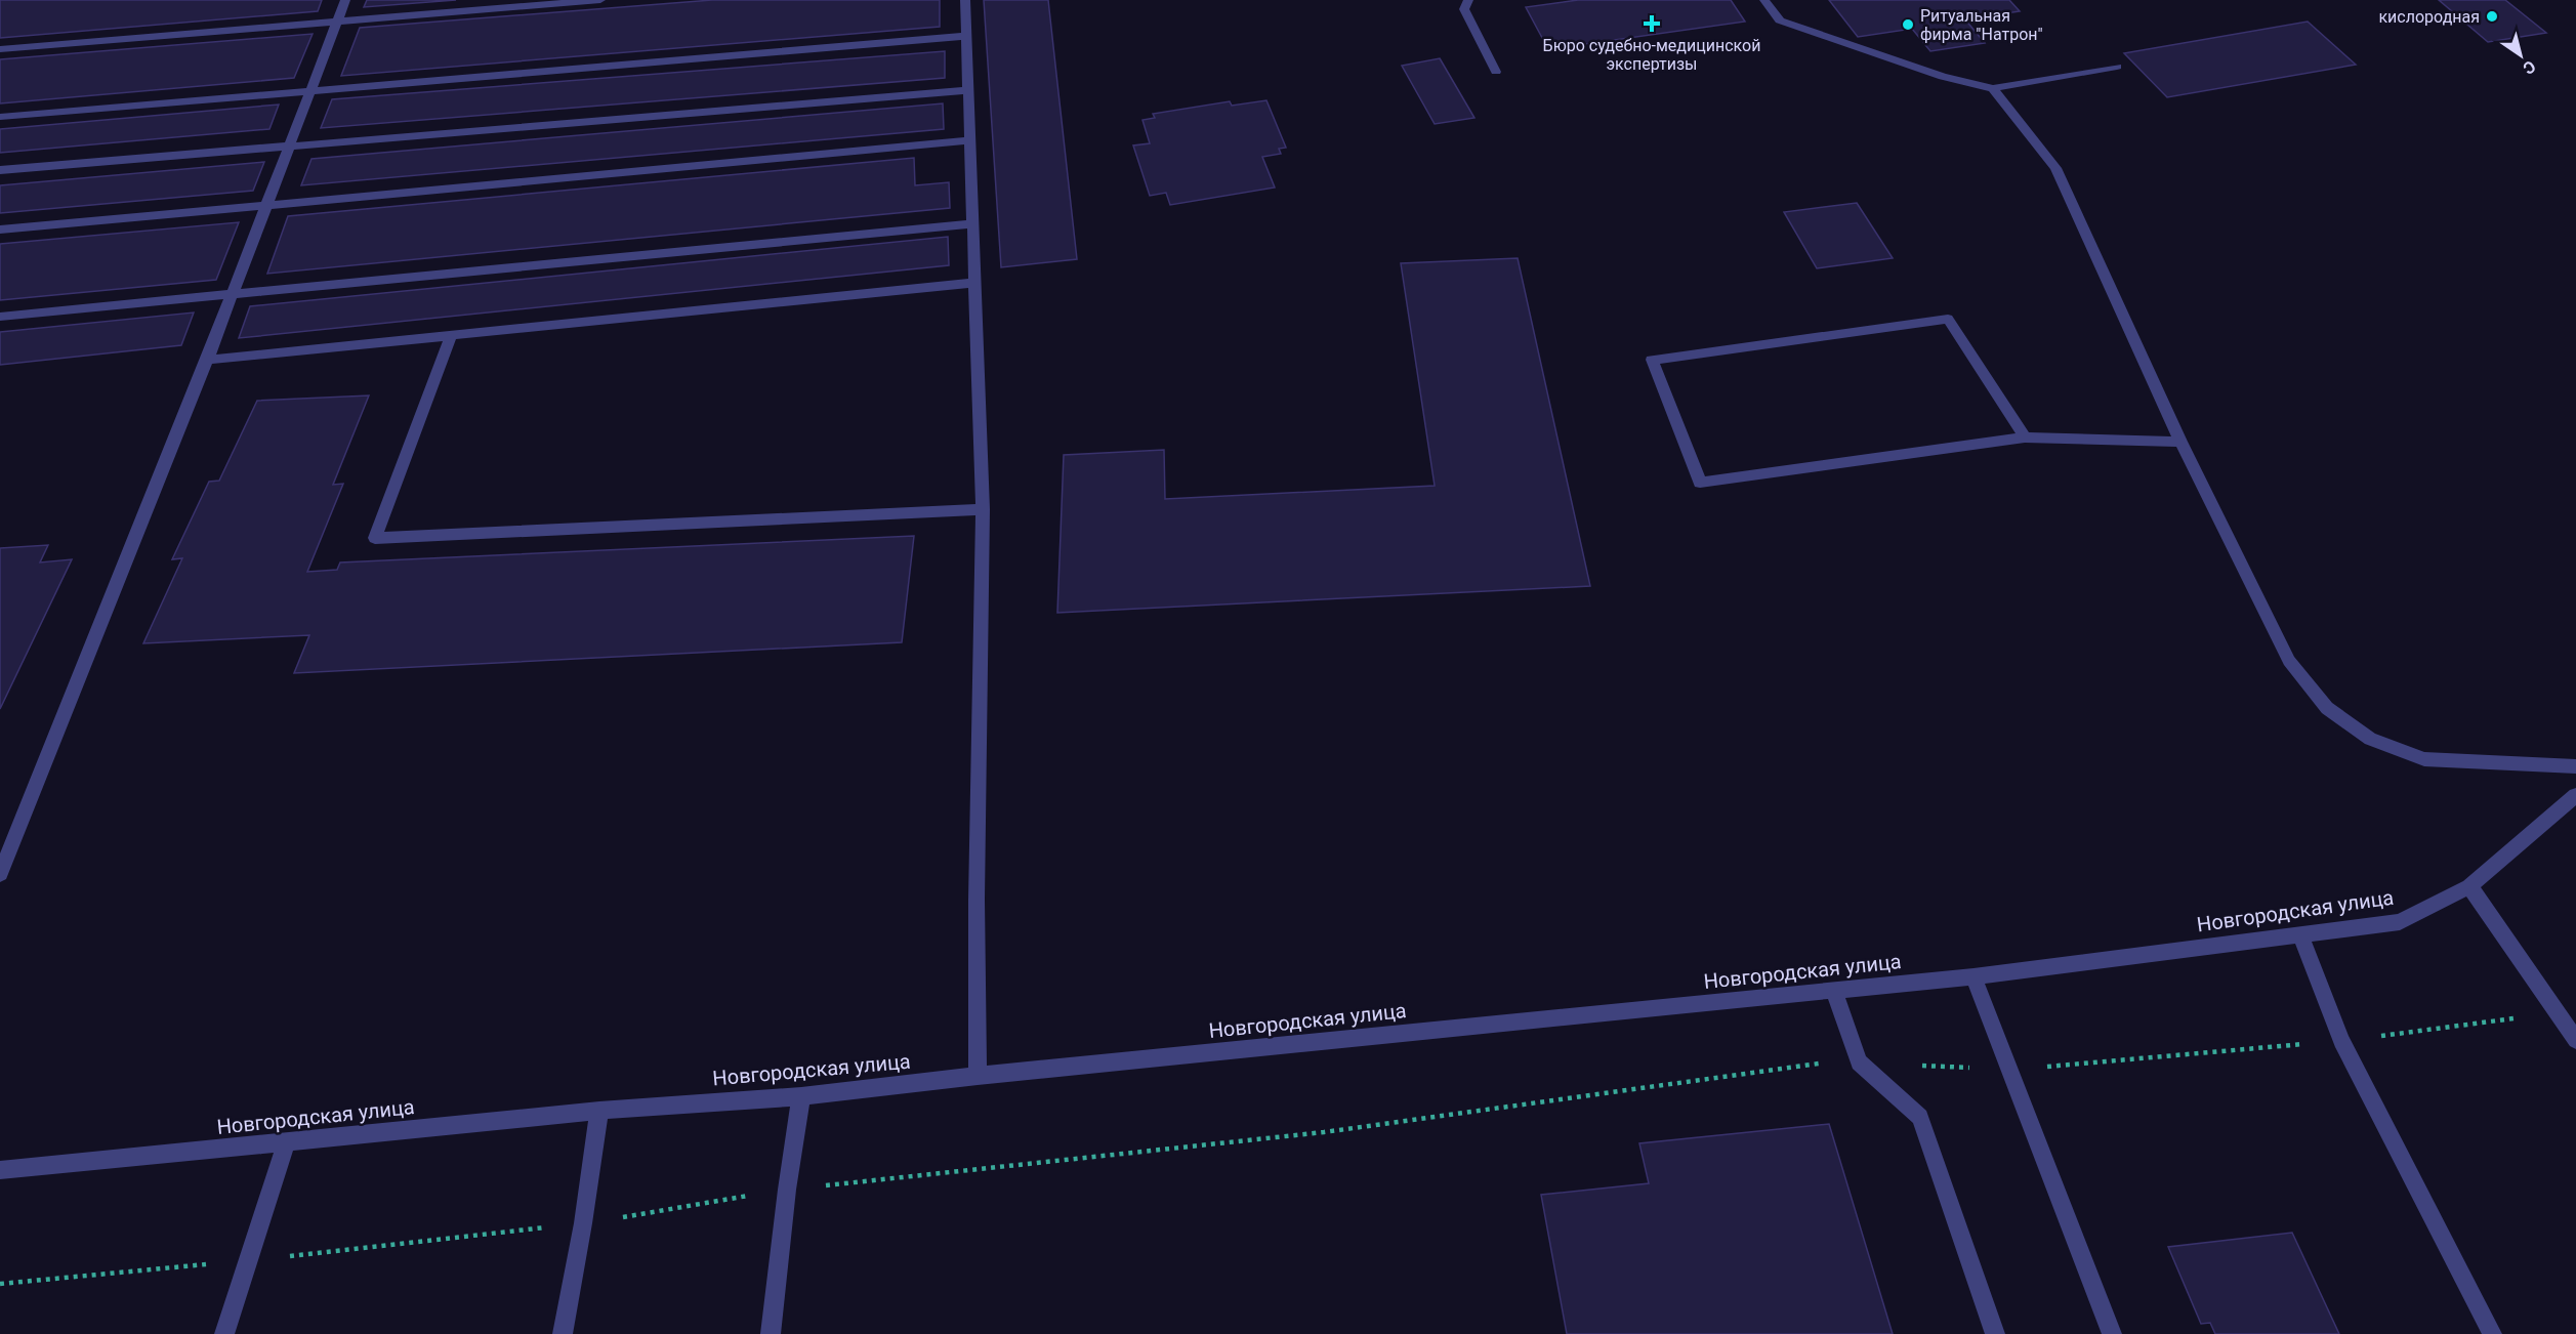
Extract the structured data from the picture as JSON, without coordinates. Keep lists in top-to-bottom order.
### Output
{
  "streets": {
    "street": ["Новгородская улица"]
  },
  "places": {
    "other": ["кислородная", "Ритуальная фирма \"Натрон\""],
    "health": ["Бюро судебно-медицинской экспертизы"]
  },
  "north": "bottom right"
}
